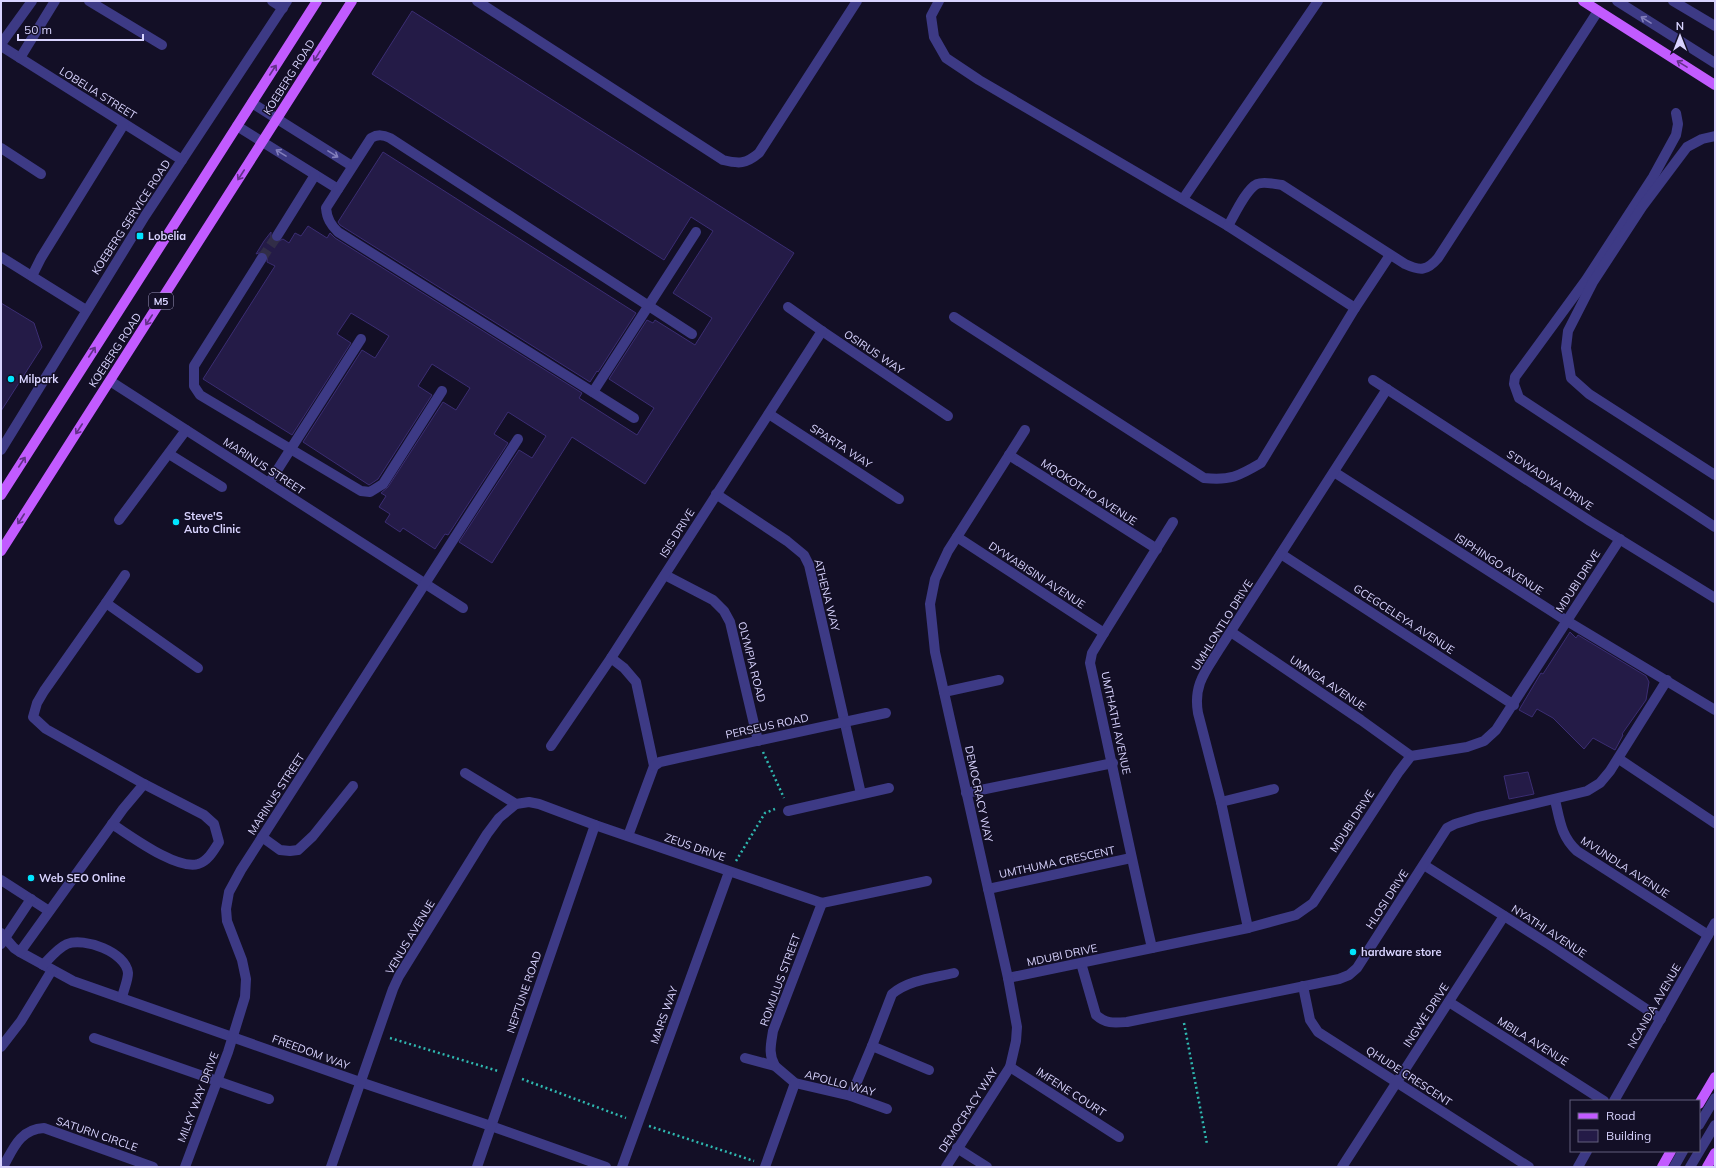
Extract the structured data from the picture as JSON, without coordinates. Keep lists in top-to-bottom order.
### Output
{
  "streets": {
    "main road": ["KOEBERG ROAD", "M5"],
    "street": [
      "LOBELIA STREET",
      "KOEBERG SERVICE ROAD",
      "OSIRUS WAY",
      "SPARTA WAY",
      "MARINUS STREET",
      "S'DWADWA DRIVE",
      "MQOKOTHO AVENUE",
      "ISIS DRIVE",
      "ISIPHINGO AVENUE",
      "DYWABISINI AVENUE",
      "MDUBI DRIVE",
      "ATHENA WAY",
      "GCEGCELEYA AVENUE",
      "UMHLONTLO DRIVE",
      "OLYMPIA ROAD",
      "UMNGA AVENUE",
      "UMTHATHI AVENUE",
      "PERSEUS ROAD",
      "DEMOCRACY WAY",
      "ZEUS DRIVE",
      "UMTHUMA CRESCENT",
      "MVUNDLA AVENUE",
      "HLOSI DRIVE",
      "NYATHI AVENUE",
      "VENUS AVENUE",
      "ROMULUS STREET",
      "NEPTUNE ROAD",
      "NCANDA AVENUE",
      "MARS WAY",
      "INGWE DRIVE",
      "MBILA AVENUE",
      "FREEDOM WAY",
      "QHUDE CRESCENT",
      "APOLLO WAY",
      "IMFENE COURT",
      "MILKY WAY DRIVE",
      "SATURN CIRCLE"
    ]
  },
  "crossings": [
    ["KOEBERG ROAD", "MARINUS STREET"],
    ["LOBELIA STREET", "KOEBERG SERVICE ROAD"],
    ["OSIRUS WAY", "ISIS DRIVE"],
    ["SPARTA WAY", "ISIS DRIVE"],
    ["MARINUS STREET", "FREEDOM WAY"],
    ["MARINUS STREET", "MILKY WAY DRIVE"],
    ["S'DWADWA DRIVE", "MDUBI DRIVE"],
    ["S'DWADWA DRIVE", "UMHLONTLO DRIVE"],
    ["MQOKOTHO AVENUE", "UMTHATHI AVENUE"],
    ["MQOKOTHO AVENUE", "DEMOCRACY WAY"],
    ["ISIS DRIVE", "ATHENA WAY"],
    ["ISIS DRIVE", "OLYMPIA ROAD"],
    ["ISIPHINGO AVENUE", "MDUBI DRIVE"],
    ["ISIPHINGO AVENUE", "UMHLONTLO DRIVE"],
    ["ISIPHINGO AVENUE", "HLOSI DRIVE"],
    ["DYWABISINI AVENUE", "UMTHATHI AVENUE"],
    ["DYWABISINI AVENUE", "DEMOCRACY WAY"],
    ["MDUBI DRIVE", "GCEGCELEYA AVENUE"],
    ["MDUBI DRIVE", "UMHLONTLO DRIVE"],
    ["MDUBI DRIVE", "UMNGA AVENUE"],
    ["MDUBI DRIVE", "UMTHATHI AVENUE"],
    ["MDUBI DRIVE", "DEMOCRACY WAY"],
    ["MDUBI DRIVE", "HLOSI DRIVE"],
    ["ATHENA WAY", "PERSEUS ROAD"],
    ["GCEGCELEYA AVENUE", "UMHLONTLO DRIVE"],
    ["UMHLONTLO DRIVE", "UMNGA AVENUE"],
    ["OLYMPIA ROAD", "PERSEUS ROAD"],
    ["UMTHATHI AVENUE", "UMTHUMA CRESCENT"],
    ["DEMOCRACY WAY", "UMTHUMA CRESCENT"],
    ["DEMOCRACY WAY", "IMFENE COURT"],
    ["ZEUS DRIVE", "VENUS AVENUE"],
    ["ZEUS DRIVE", "ROMULUS STREET"],
    ["ZEUS DRIVE", "NEPTUNE ROAD"],
    ["ZEUS DRIVE", "MARS WAY"],
    ["MVUNDLA AVENUE", "HLOSI DRIVE"],
    ["MVUNDLA AVENUE", "NCANDA AVENUE"],
    ["HLOSI DRIVE", "NYATHI AVENUE"],
    ["HLOSI DRIVE", "QHUDE CRESCENT"],
    ["NYATHI AVENUE", "NCANDA AVENUE"],
    ["NYATHI AVENUE", "INGWE DRIVE"],
    ["VENUS AVENUE", "FREEDOM WAY"],
    ["ROMULUS STREET", "APOLLO WAY"],
    ["NEPTUNE ROAD", "FREEDOM WAY"],
    ["INGWE DRIVE", "MBILA AVENUE"],
    ["INGWE DRIVE", "QHUDE CRESCENT"],
    ["FREEDOM WAY", "MILKY WAY DRIVE"]
  ],
  "places": {
    "transit": ["Lobelia"],
    "other": [
      "Milpark",
      "Steve'S Auto Clinic",
      "Web SEO Online",
      "hardware store"
    ]
  },
  "legend": ["Road", "Building"],
  "scale_bar": "50 m",
  "north": "top"
}
